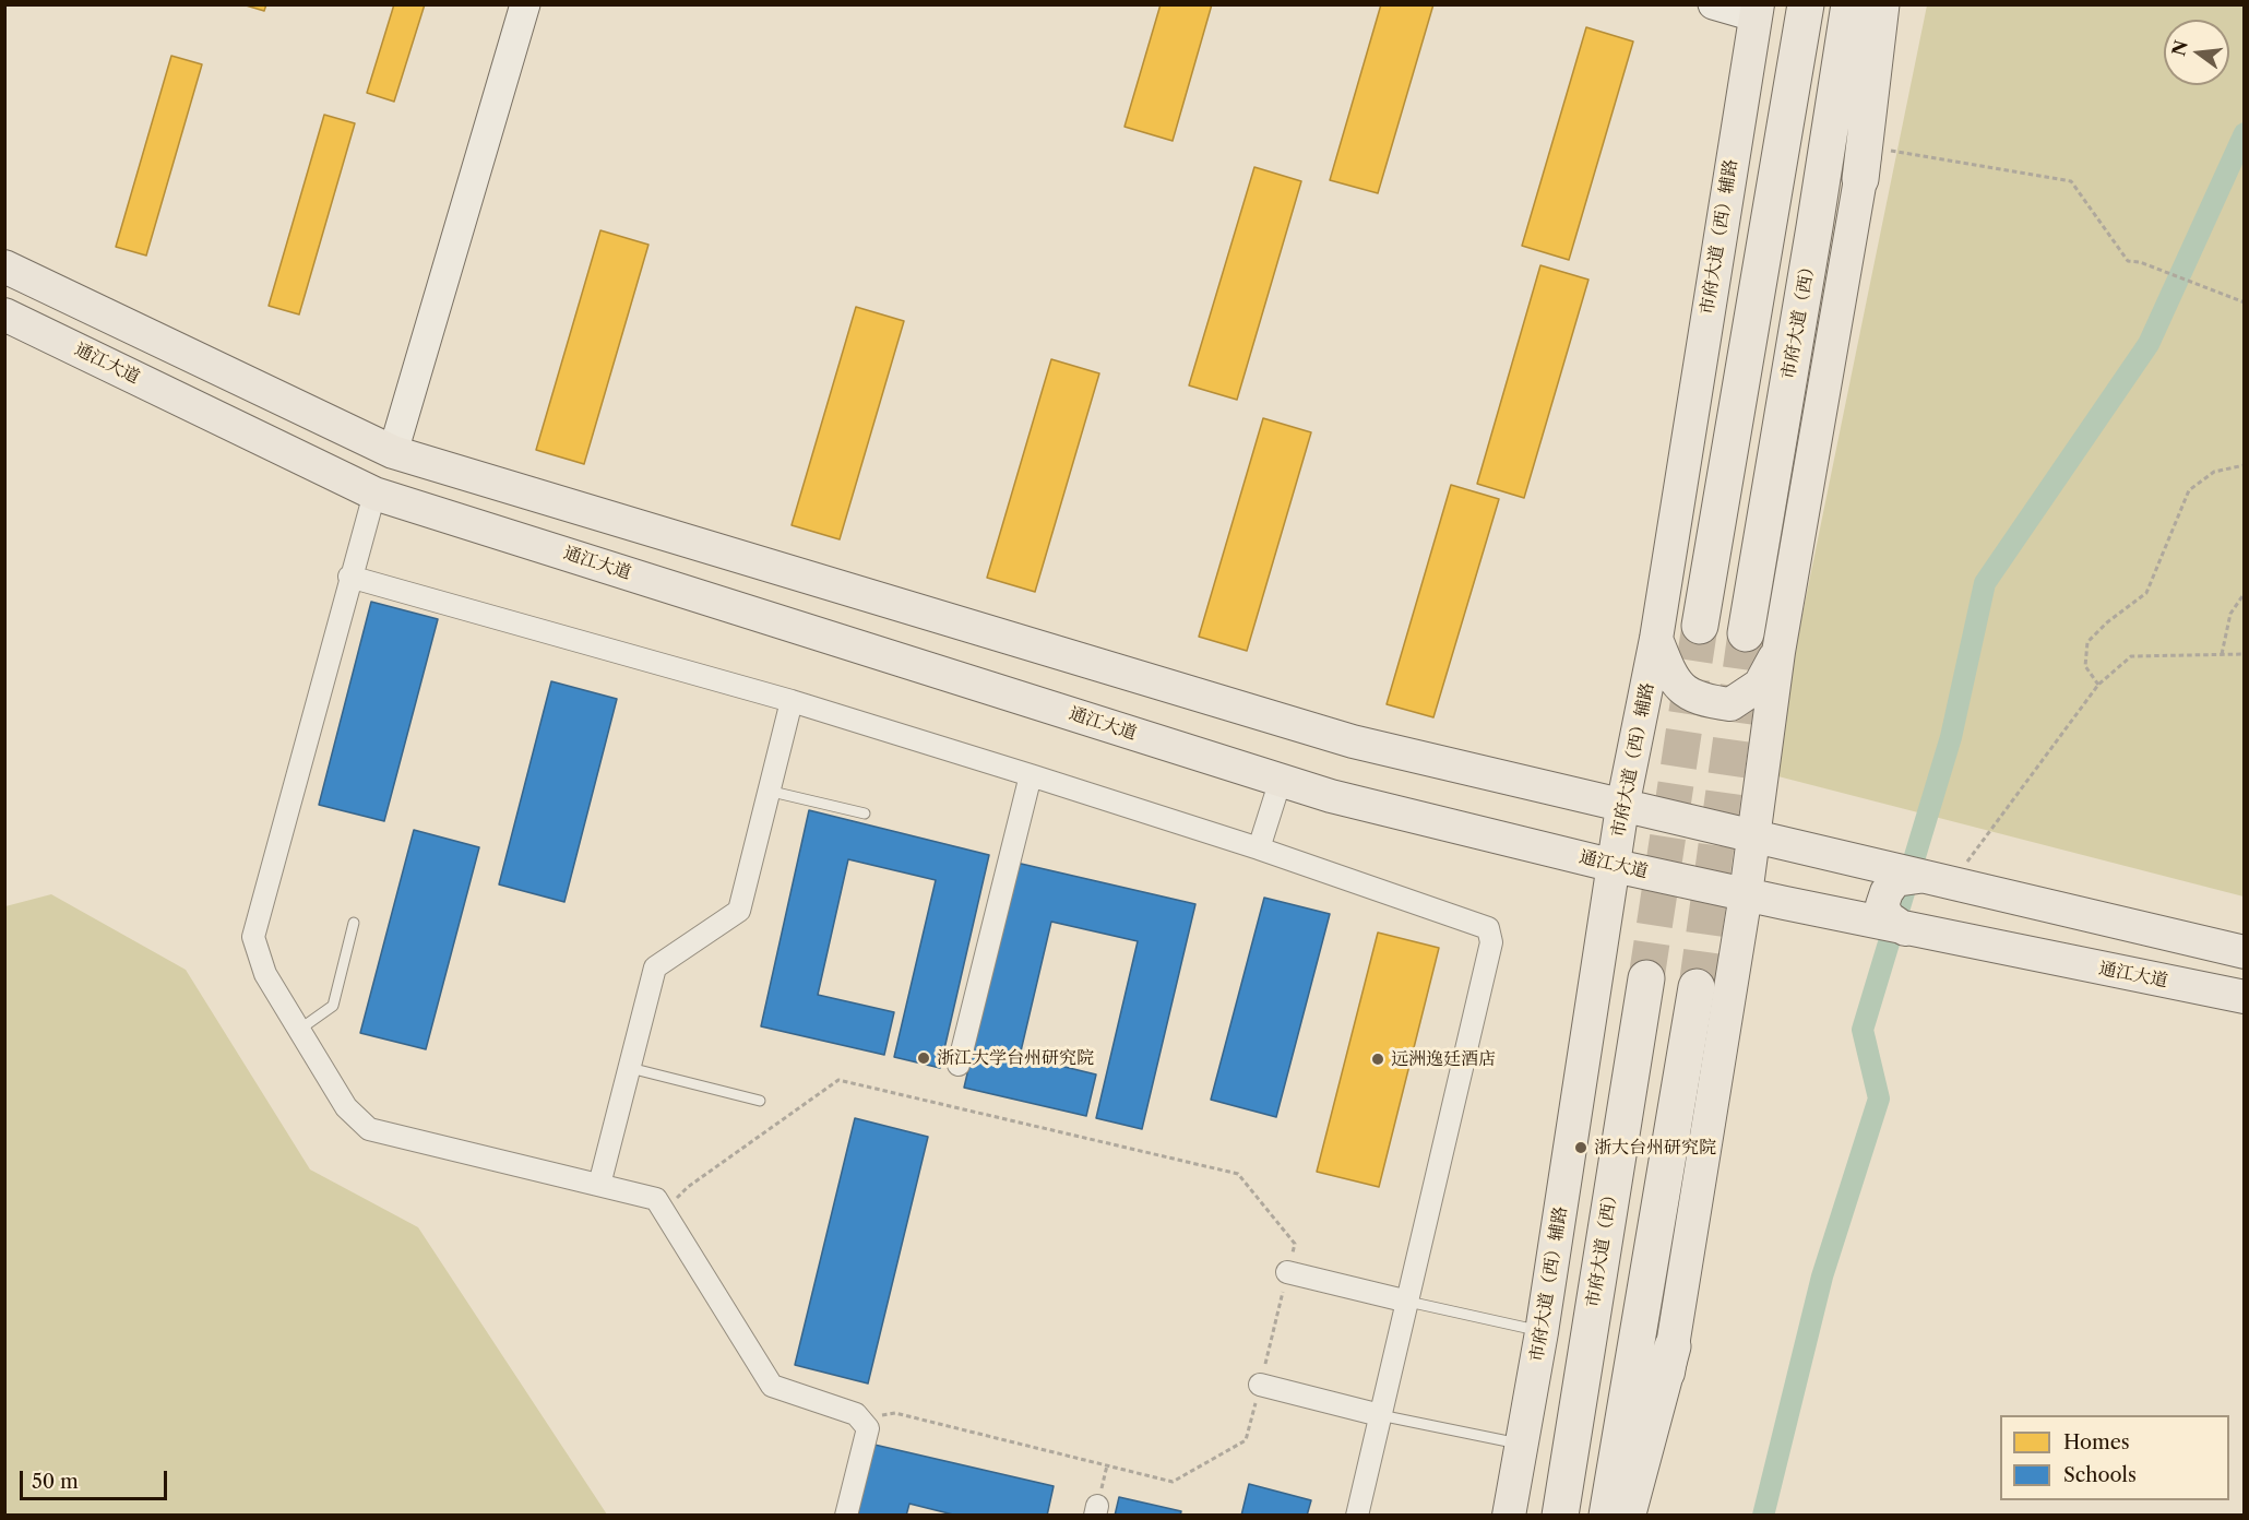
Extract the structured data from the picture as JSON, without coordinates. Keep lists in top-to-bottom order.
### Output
{
  "streets": {
    "highway": ["市府大道（西）"],
    "main road": ["市府大道（西）辅路", "通江大道"]
  },
  "crossings": [
    ["市府大道（西）辅路", "通江大道"]
  ],
  "places": ["浙江大学台州研究院", "远洲逸廷酒店", "浙大台州研究院"],
  "legend": ["Homes", "Schools"],
  "scale_bar": "50 m",
  "north": "left"
}
